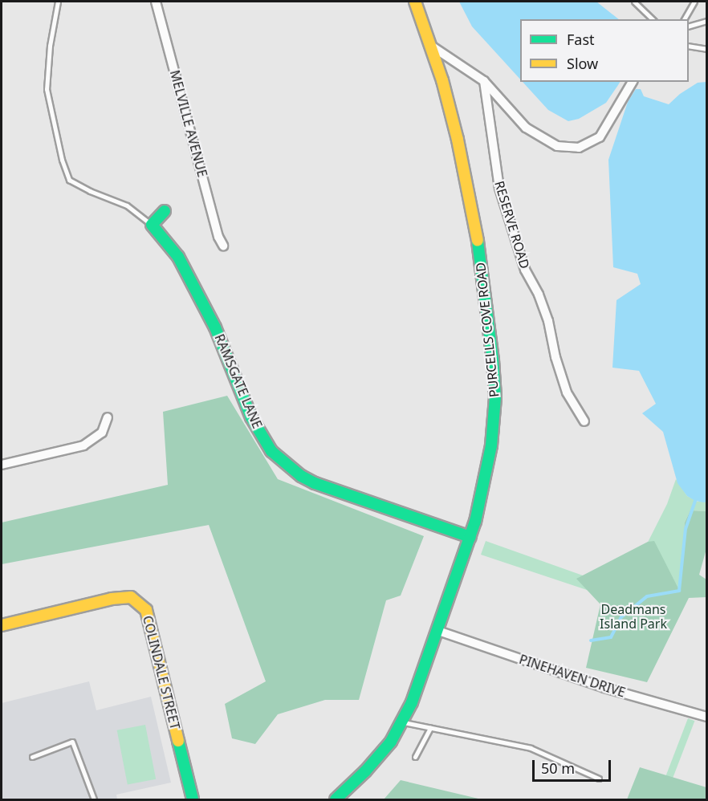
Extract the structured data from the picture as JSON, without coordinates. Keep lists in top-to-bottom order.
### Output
{
  "streets": {
    "main road": ["PURCELLS COVE ROAD", "RAMSGATE LANE", "COLINDALE STREET"],
    "street": ["MELVILLE AVENUE", "RESERVE ROAD", "PINEHAVEN DRIVE"]
  },
  "crossings": [
    ["PURCELLS COVE ROAD", "RAMSGATE LANE"],
    ["PURCELLS COVE ROAD", "PINEHAVEN DRIVE"]
  ],
  "parks": ["Deadmans Island Park"],
  "legend": ["Fast", "Slow"],
  "scale_bar": "50 m"
}
